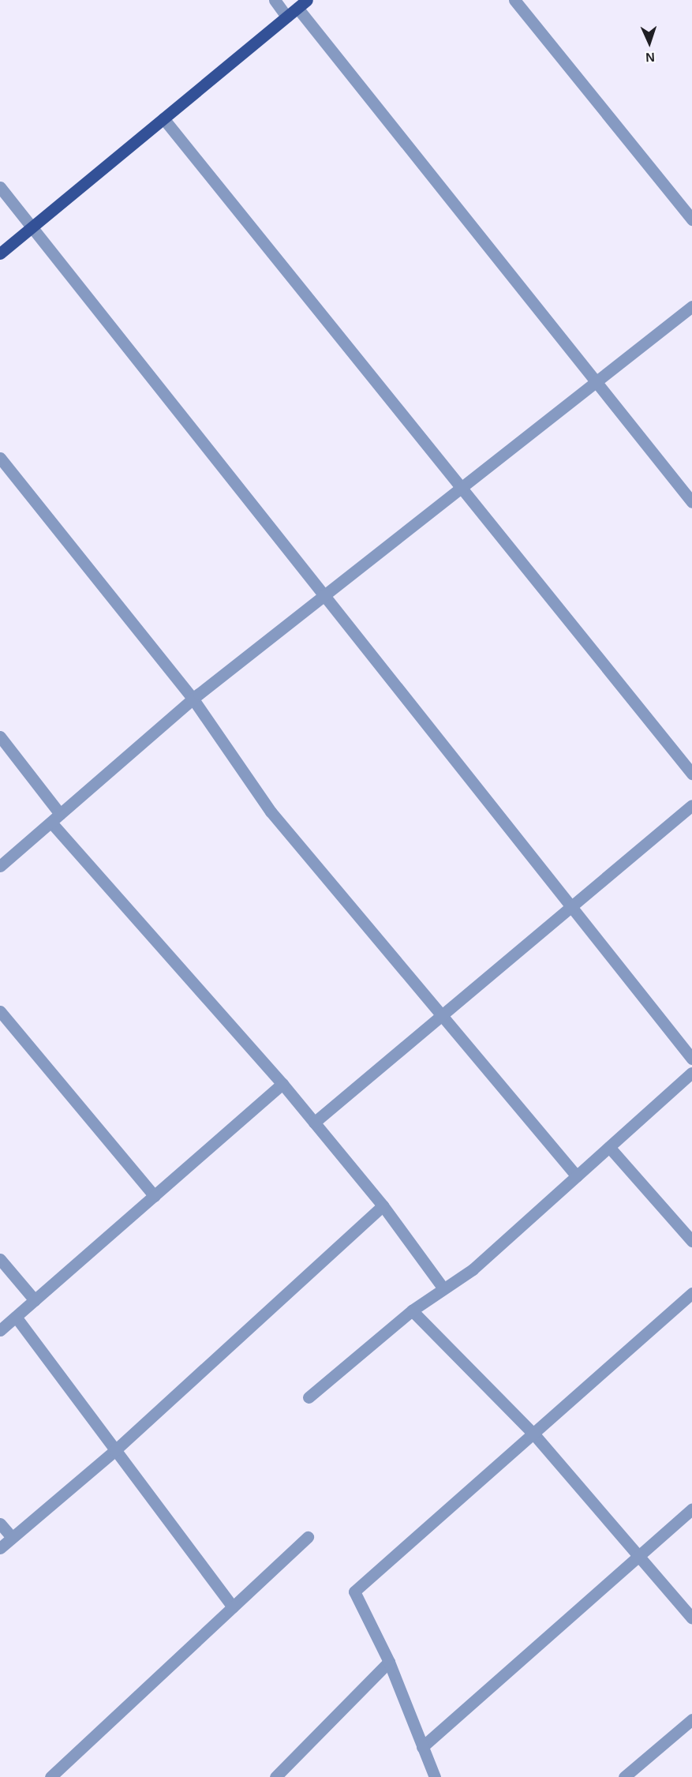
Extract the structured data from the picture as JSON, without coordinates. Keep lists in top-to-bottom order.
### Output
{
  "north": "bottom"
}
